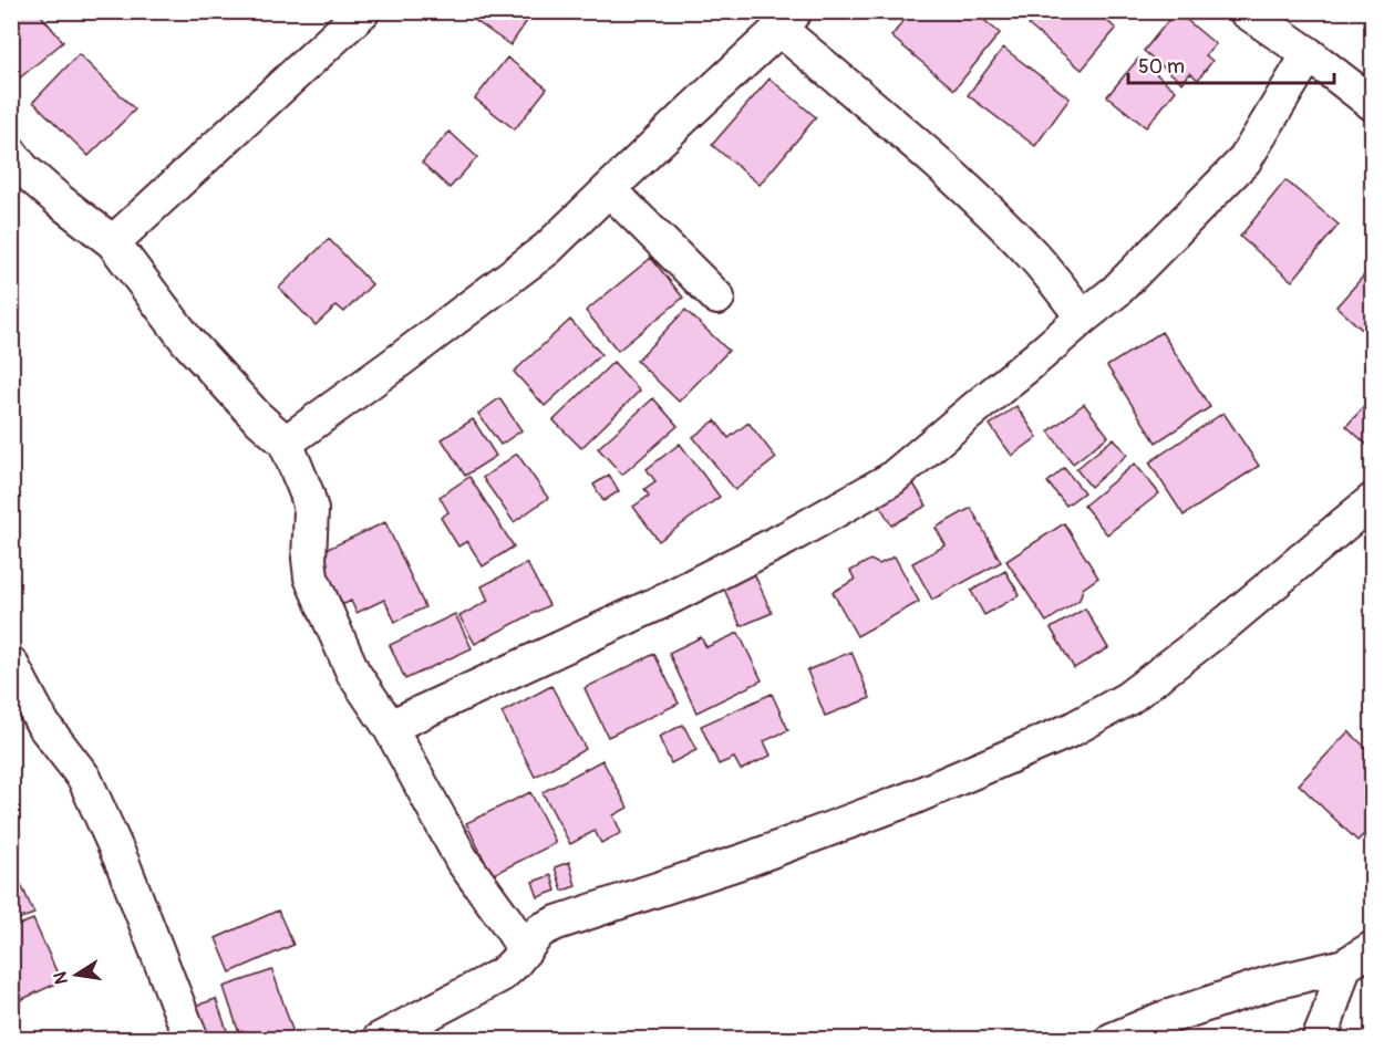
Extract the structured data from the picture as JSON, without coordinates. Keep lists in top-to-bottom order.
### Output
{
  "scale_bar": "50 m",
  "north": "left"
}
